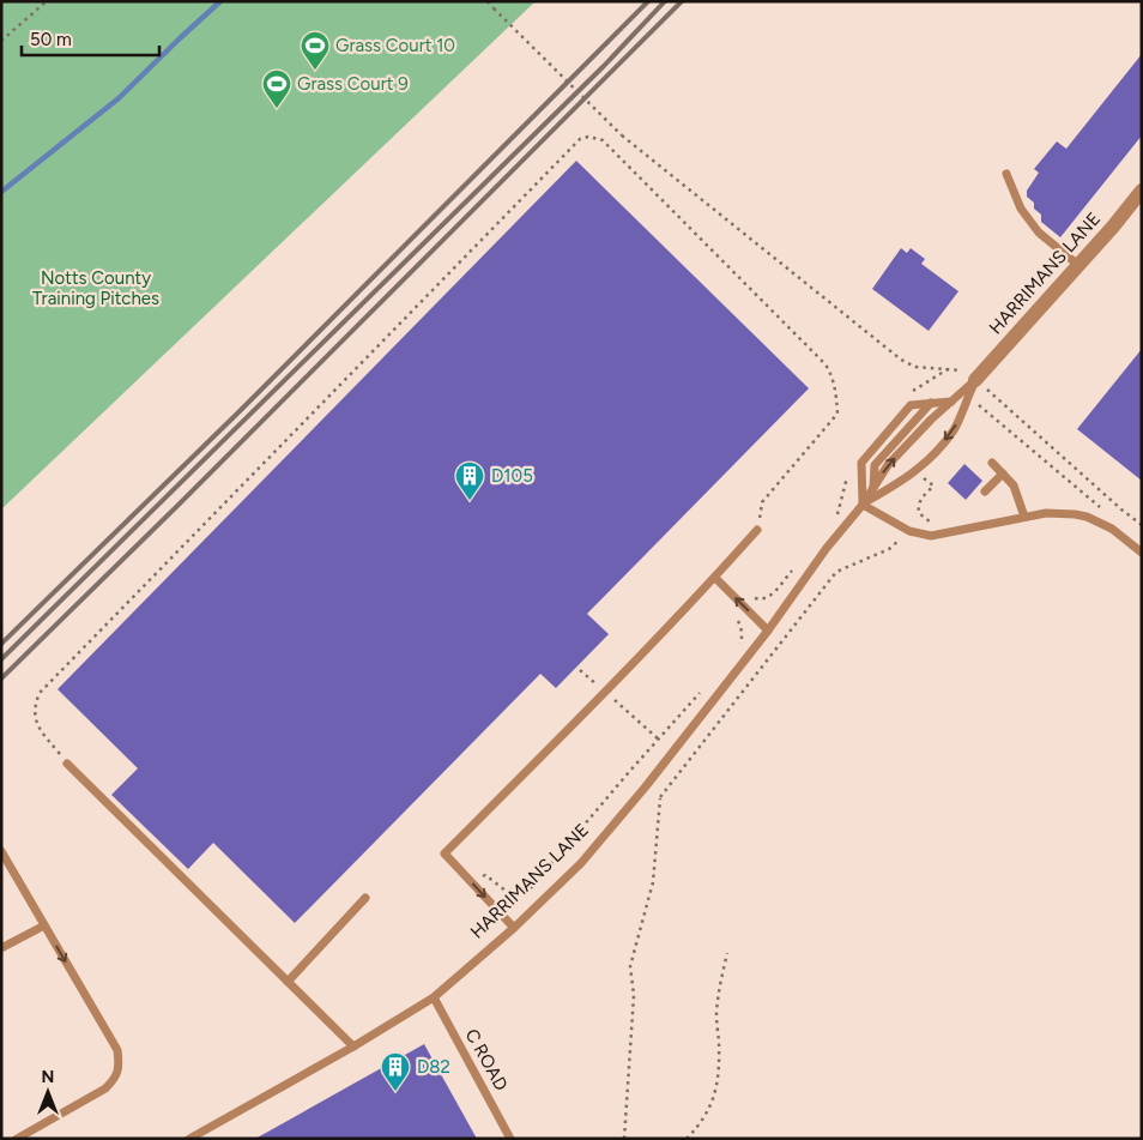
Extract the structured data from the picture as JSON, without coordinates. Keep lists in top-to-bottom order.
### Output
{
  "streets": {
    "street": ["HARRIMANS LANE"],
    "lane": ["C ROAD"]
  },
  "crossings": [
    ["HARRIMANS LANE", "C ROAD"]
  ],
  "parks": ["Notts County Training Pitches"],
  "places": {
    "sports": ["Grass Court 10", "Grass Court 9"],
    "building": ["D105", "D82"]
  },
  "scale_bar": "50 m",
  "north": "top"
}
